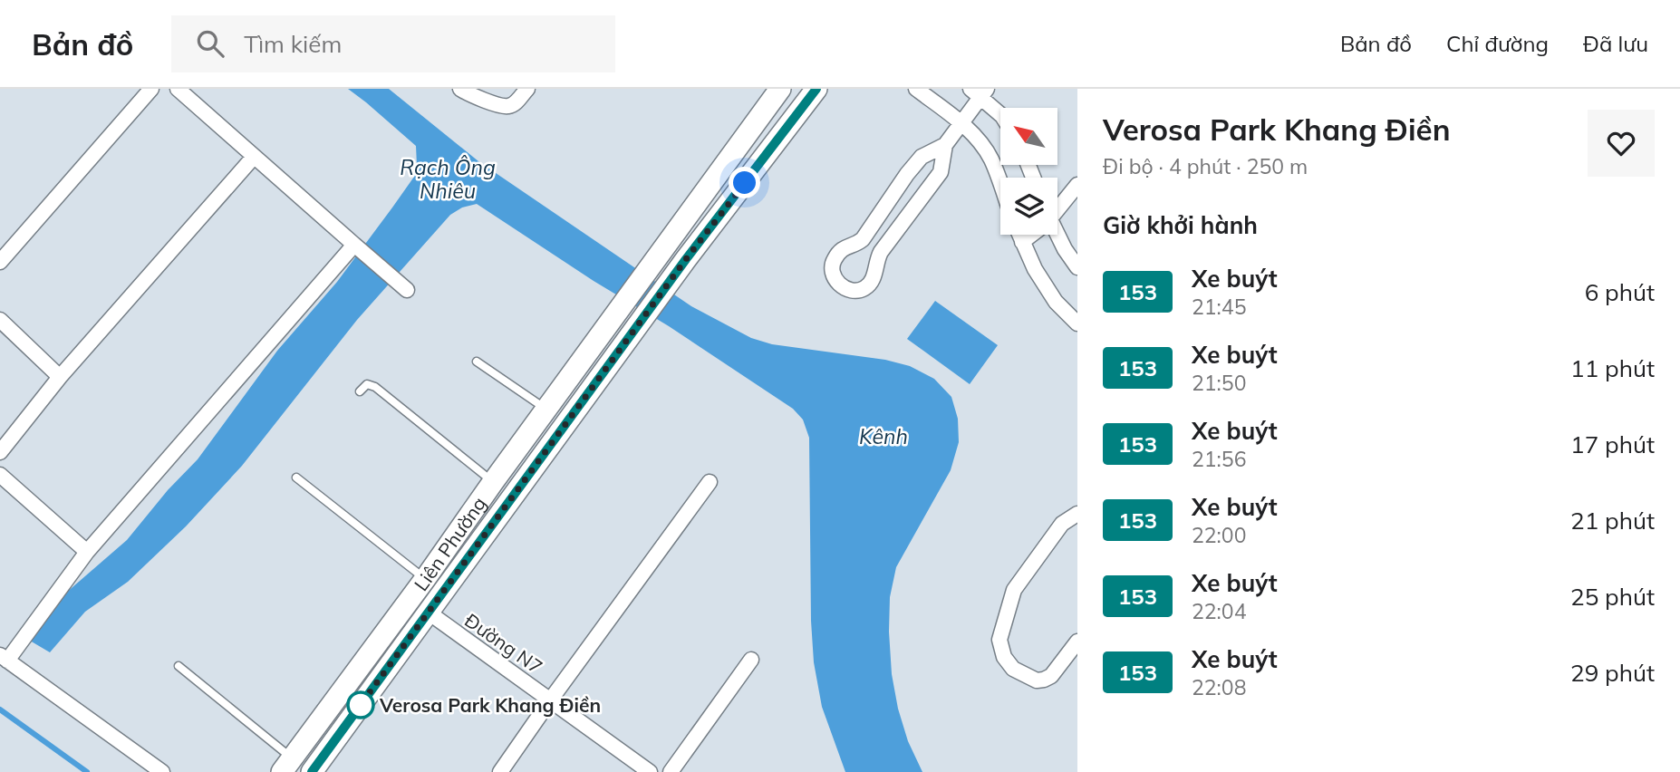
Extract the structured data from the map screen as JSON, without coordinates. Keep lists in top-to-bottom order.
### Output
{
  "streets": {
    "street": ["Liên Phường", "Đường N7"]
  },
  "crossings": [
    ["Liên Phường", "Đường N7"]
  ],
  "water": ["Rạch Ông Nhiêu", "Kênh"],
  "places": ["Verosa Park Khang Điền"],
  "lines": ["bus line 153"],
  "north": "top left",
  "page": {
    "header": "Bản đồ",
    "search": "Tìm kiếm",
    "nav": ["Bản đồ", "Chỉ đường", "Đã lưu"],
    "heading": [
      ["Verosa Park Khang Điền", "Đi bộ · 4 phút · 250 m"],
      "Giờ khởi hành"
    ],
    "list": [
      {
        "mark": "153",
        "name": "Xe buýt",
        "note": "21:45",
        "value": "6 phút"
      },
      {
        "mark": "153",
        "name": "Xe buýt",
        "note": "21:50",
        "value": "11 phút"
      },
      {
        "mark": "153",
        "name": "Xe buýt",
        "note": "21:56",
        "value": "17 phút"
      },
      {
        "mark": "153",
        "name": "Xe buýt",
        "note": "22:00",
        "value": "21 phút"
      },
      {
        "mark": "153",
        "name": "Xe buýt",
        "note": "22:04",
        "value": "25 phút"
      },
      {
        "mark": "153",
        "name": "Xe buýt",
        "note": "22:08",
        "value": "29 phút"
      }
    ]
  }
}
